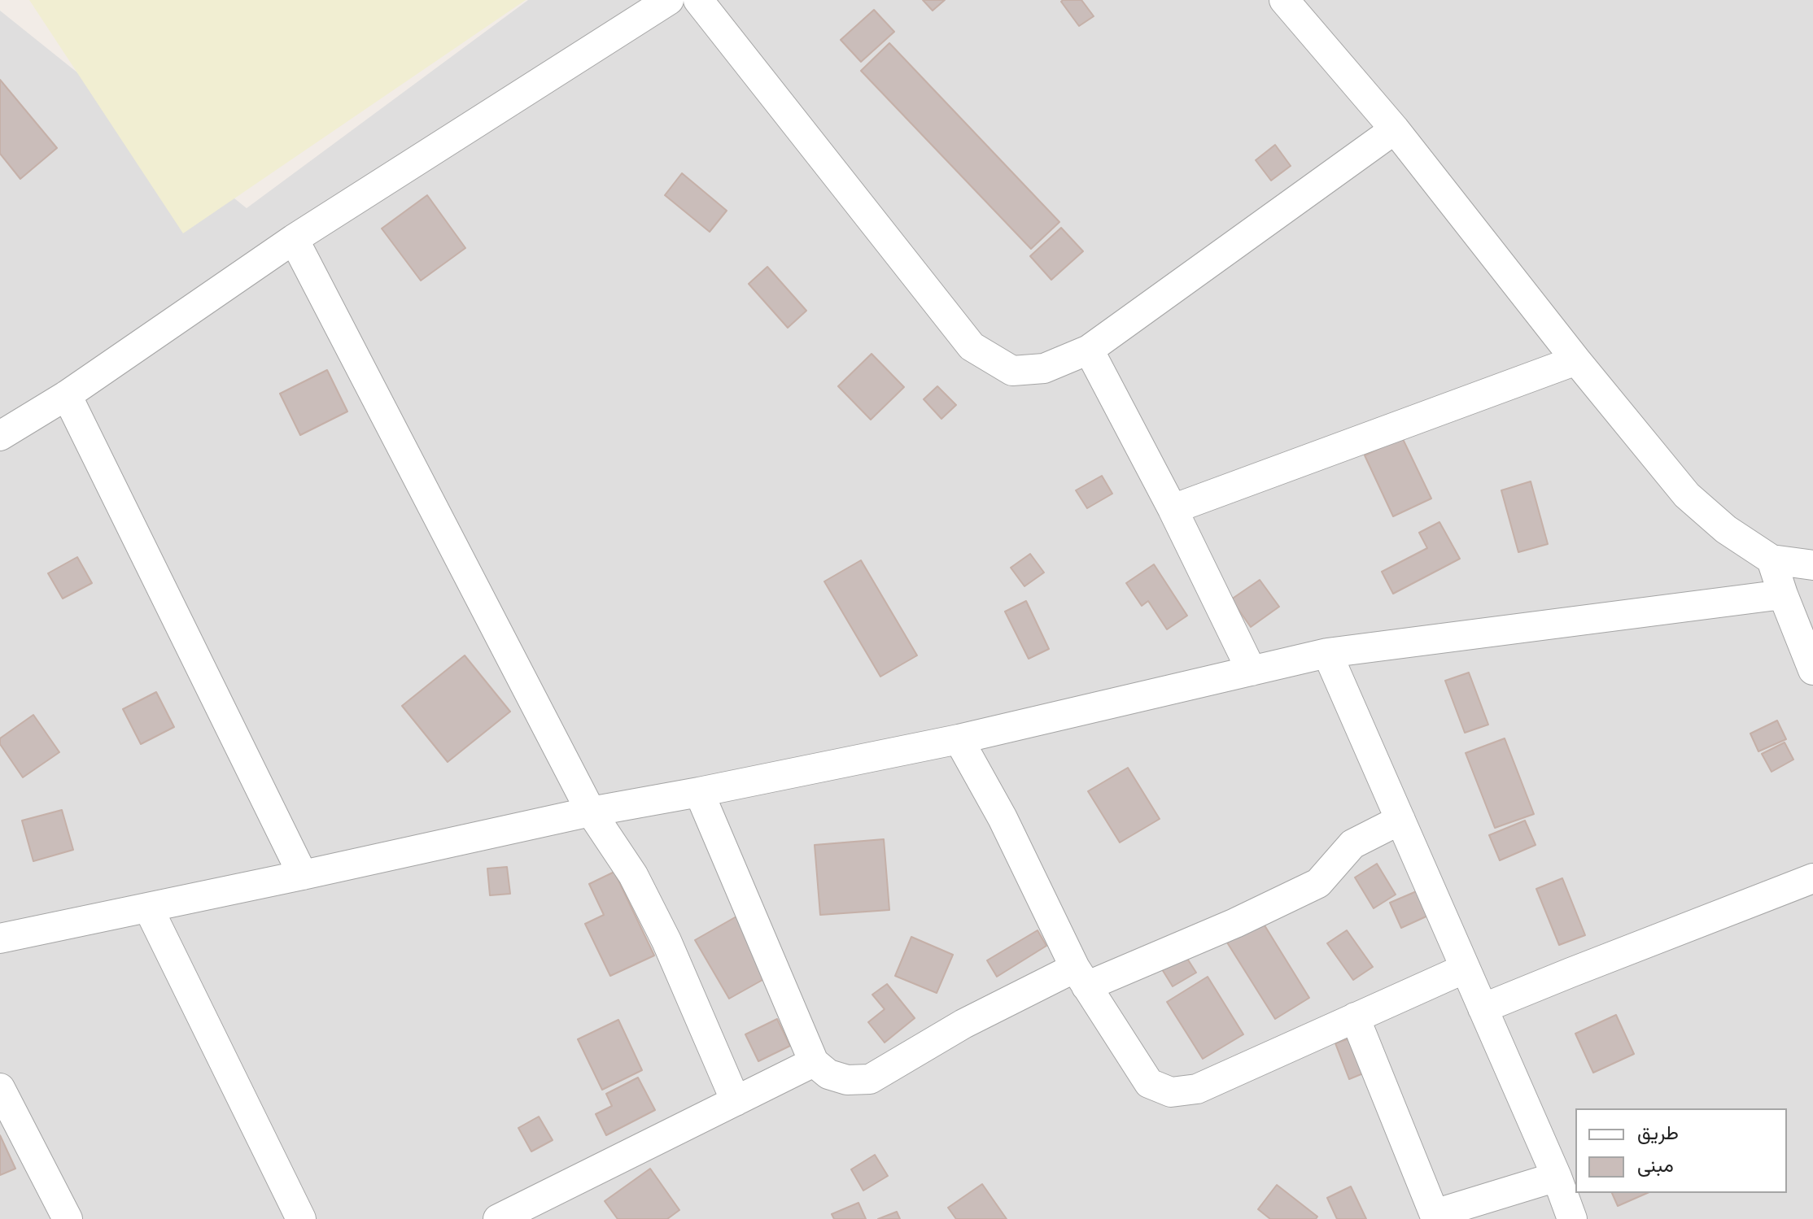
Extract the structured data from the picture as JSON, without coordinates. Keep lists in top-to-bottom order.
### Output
{
  "legend": ["طريق", "مبنى"]
}
